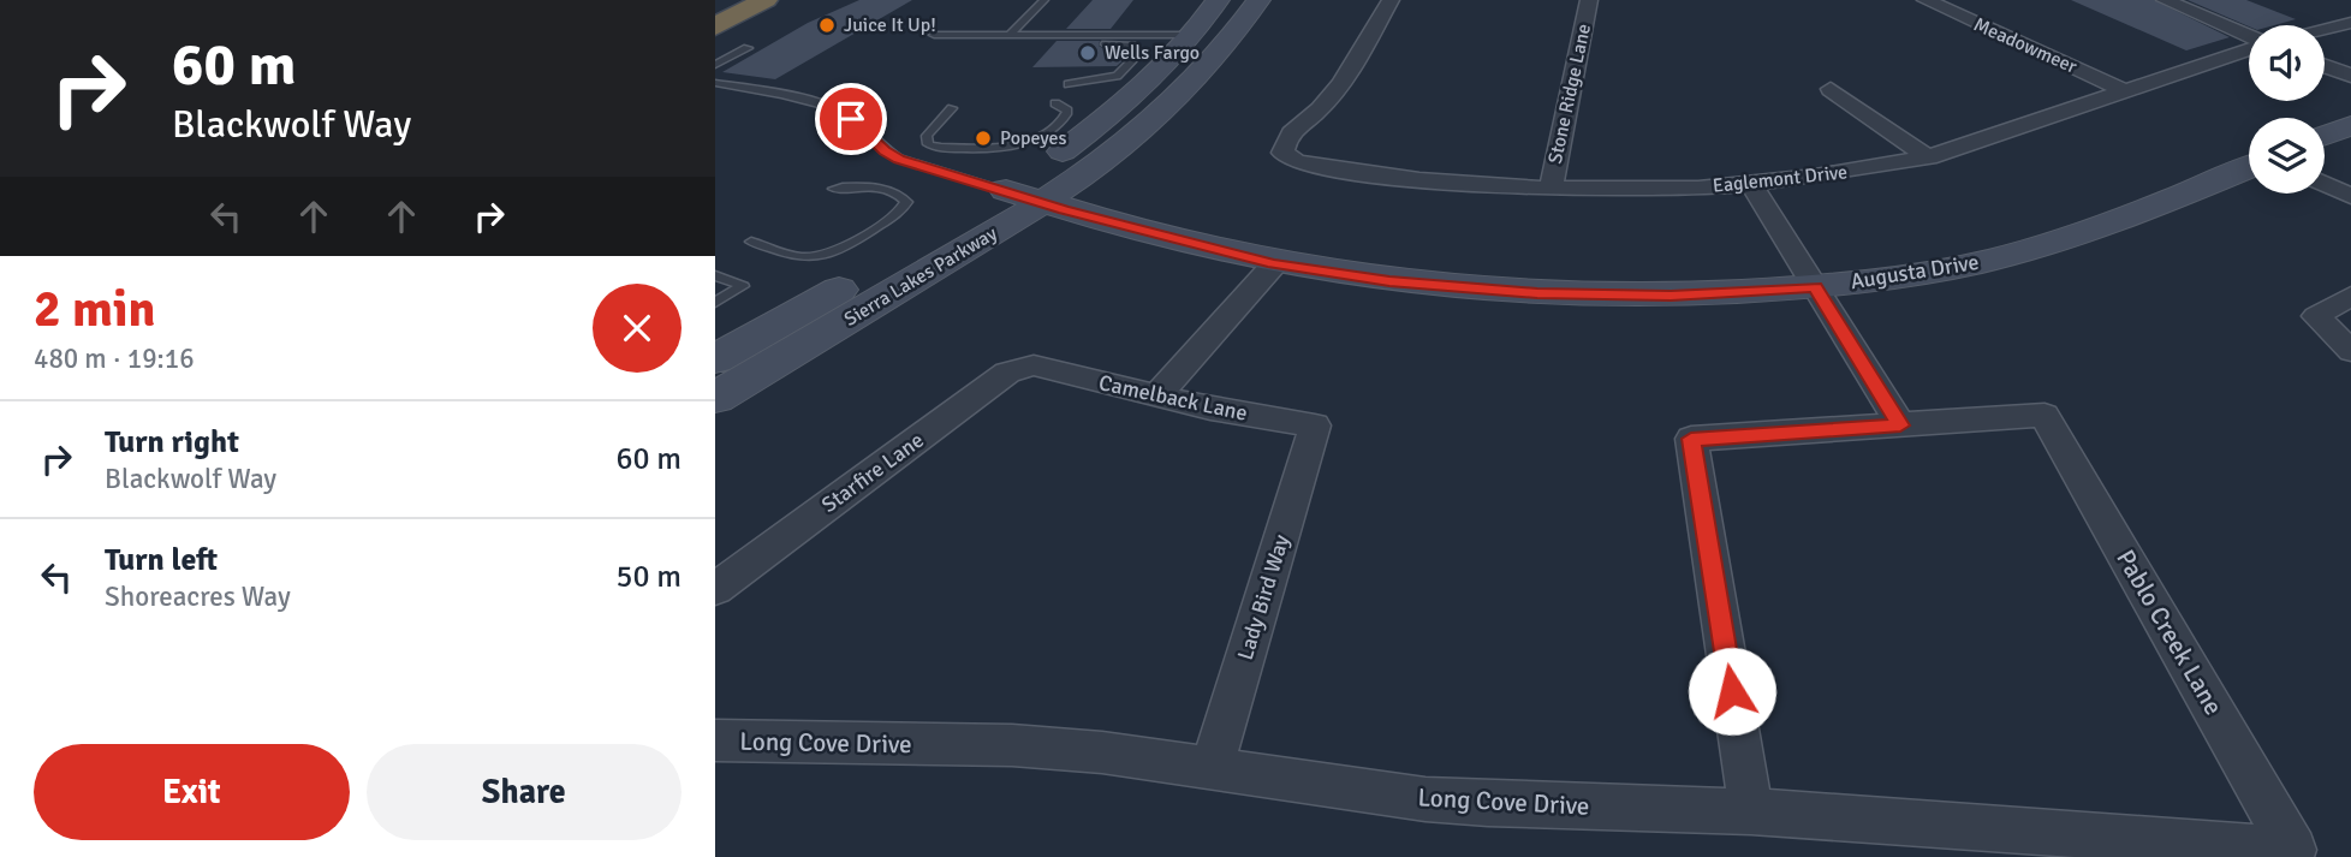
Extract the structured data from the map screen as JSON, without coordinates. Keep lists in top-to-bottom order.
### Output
{
  "streets": {
    "street": [
      "Meadowmeer",
      "Stone Ridge Lane",
      "Eaglemont Drive",
      "Augusta Drive",
      "Sierra Lakes Parkway",
      "Camelback Lane",
      "Starfire Lane",
      "Lady Bird Way",
      "Pablo Creek Lane",
      "Long Cove Drive"
    ]
  },
  "crossings": [
    ["Meadowmeer", "Eaglemont Drive"],
    ["Stone Ridge Lane", "Eaglemont Drive"],
    ["Augusta Drive", "Sierra Lakes Parkway"],
    ["Camelback Lane", "Starfire Lane"],
    ["Camelback Lane", "Lady Bird Way"],
    ["Lady Bird Way", "Long Cove Drive"],
    ["Pablo Creek Lane", "Long Cove Drive"]
  ],
  "places": ["Juice It Up!", "Wells Fargo", "Popeyes"],
  "page": {
    "turn": ["60 m", "Blackwolf Way"],
    "heading": ["2 min", "480 m · 19:16"],
    "list": [
      {
        "name": "Turn right",
        "note": "Blackwolf Way",
        "value": "60 m"
      },
      {
        "name": "Turn left",
        "note": "Shoreacres Way",
        "value": "50 m"
      }
    ],
    "buttons": ["Exit", "Share"]
  }
}
